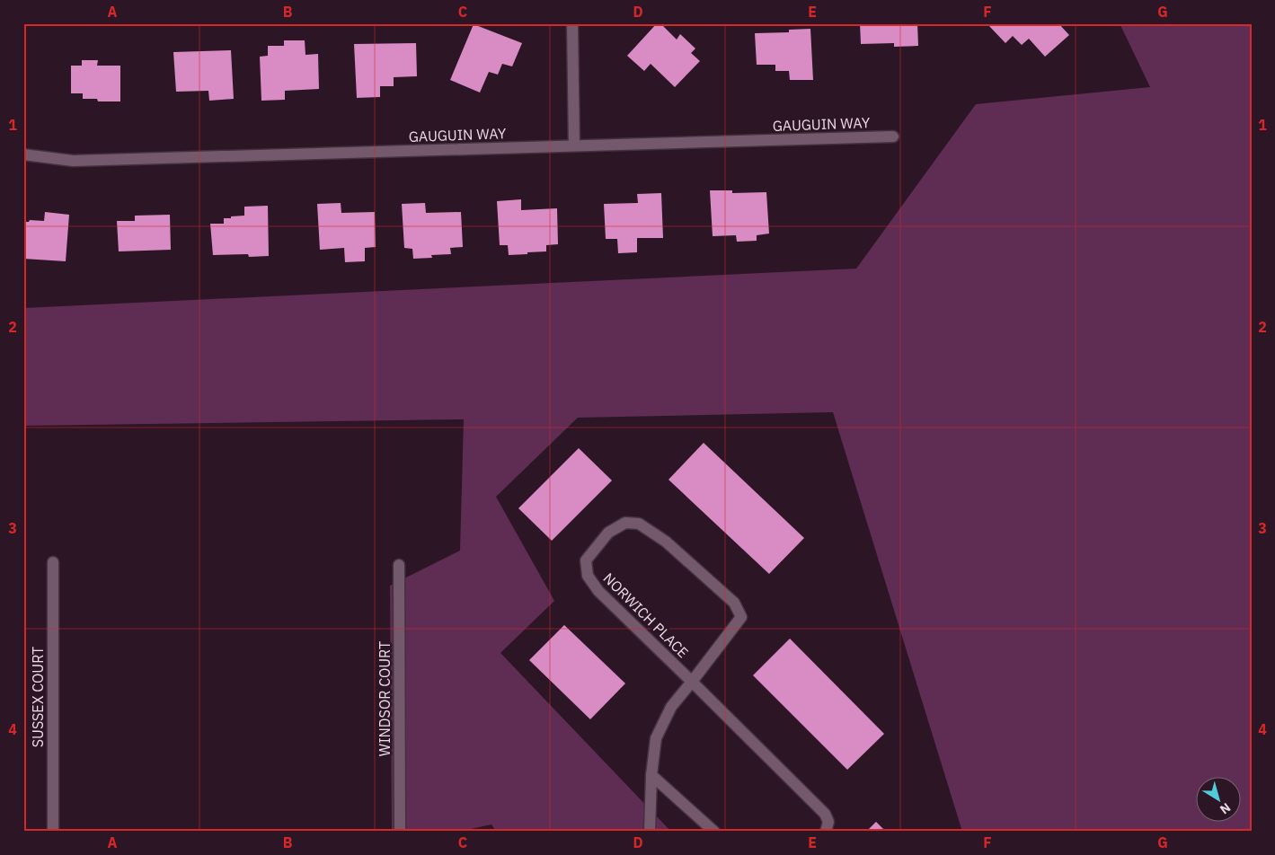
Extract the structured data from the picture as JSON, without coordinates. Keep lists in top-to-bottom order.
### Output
{
  "streets": {
    "street": [
      "GAUGUIN WAY",
      "NORWICH PLACE",
      "SUSSEX COURT",
      "WINDSOR COURT"
    ]
  },
  "north": "bottom right",
  "grid": {
    "columns": [
      "A",
      "B",
      "C",
      "D",
      "E",
      "F",
      "G"
    ],
    "rows": [
      "1",
      "2",
      "3",
      "4"
    ]
  }
}
